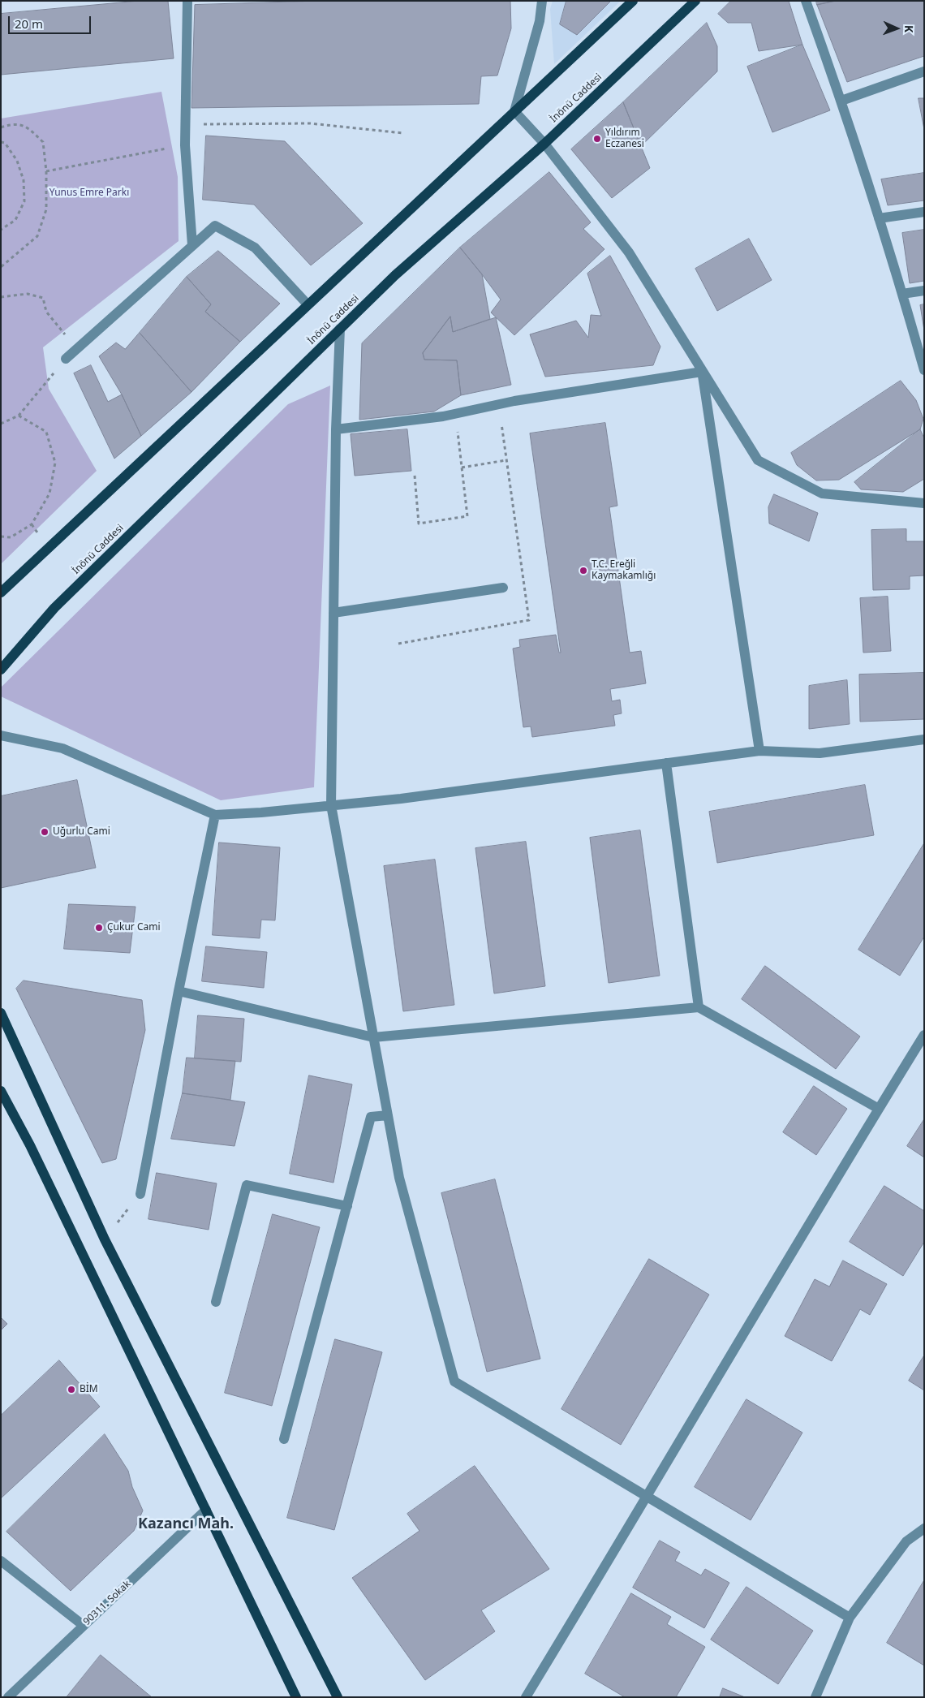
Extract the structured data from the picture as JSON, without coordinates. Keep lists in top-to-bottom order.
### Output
{
  "streets": {
    "main road": ["İnönü Caddesi"],
    "street": ["90311. Sokak"]
  },
  "districts": ["Kazancı Mah."],
  "parks": ["Yunus Emre Parkı"],
  "places": [
    "Yıldırım Eczanesi",
    "T.C. Ereğli Kaymakamlığı",
    "Uğurlu Cami",
    "Çukur Cami",
    "BİM"
  ],
  "scale_bar": "20 m",
  "north": "right"
}
